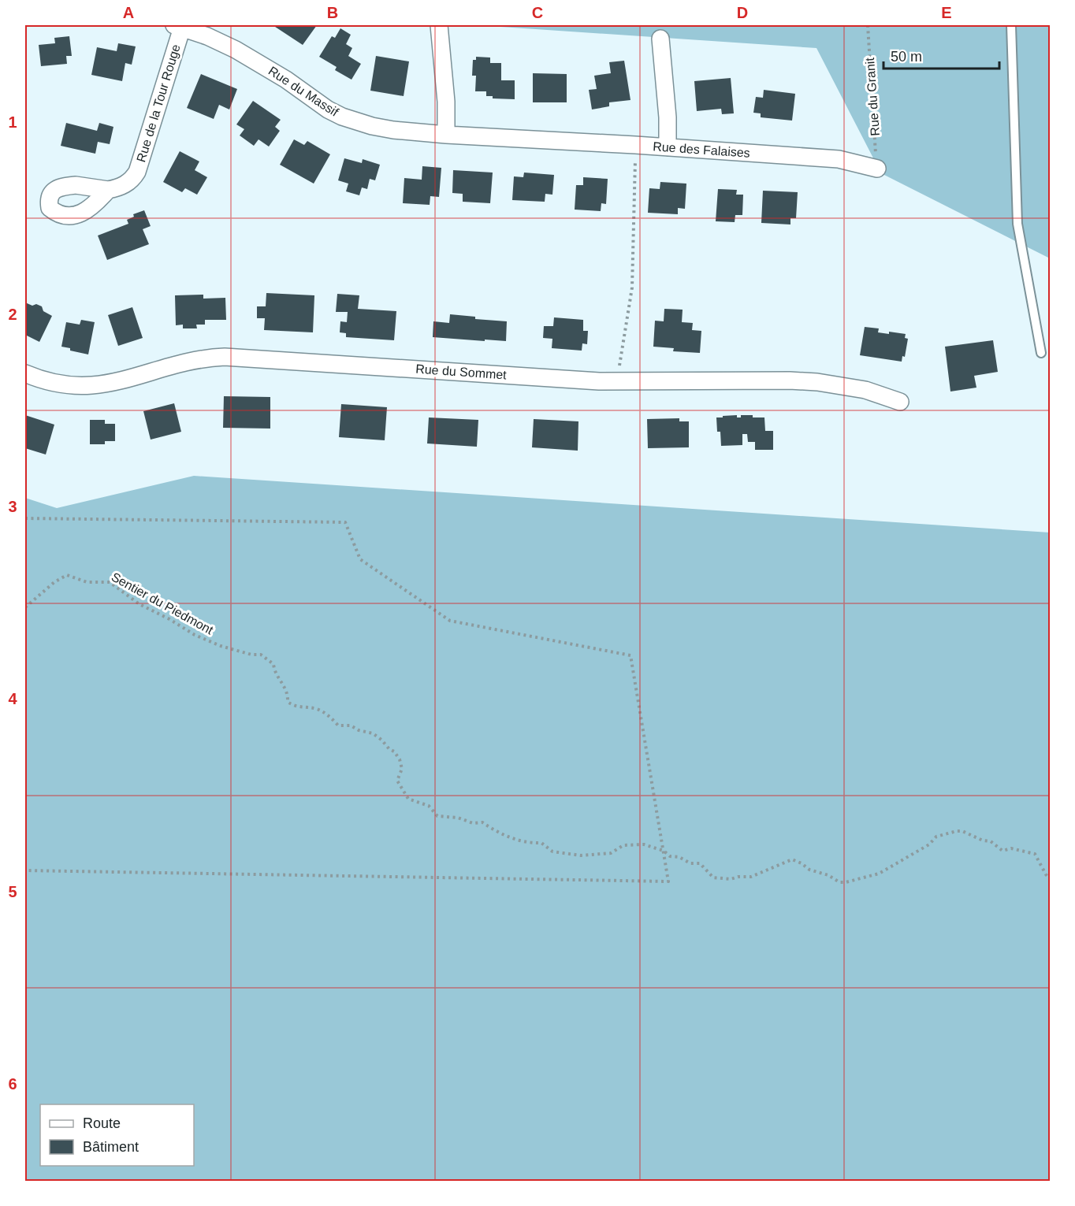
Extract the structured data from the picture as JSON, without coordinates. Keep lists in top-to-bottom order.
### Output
{
  "streets": {
    "street": [
      "Rue du Massif",
      "Rue de la Tour Rouge",
      "Rue des Falaises",
      "Rue du Sommet"
    ],
    "path": ["Rue du Granit", "Sentier du Piedmont"]
  },
  "crossings": [
    ["Rue du Massif", "Rue de la Tour Rouge"],
    ["Rue du Massif", "Rue des Falaises"],
    ["Rue du Granit", "Rue des Falaises"]
  ],
  "legend": ["Route", "Bâtiment"],
  "scale_bar": "50 m",
  "grid": {
    "columns": [
      "A",
      "B",
      "C",
      "D",
      "E"
    ],
    "rows": [
      "1",
      "2",
      "3",
      "4",
      "5",
      "6"
    ]
  }
}
